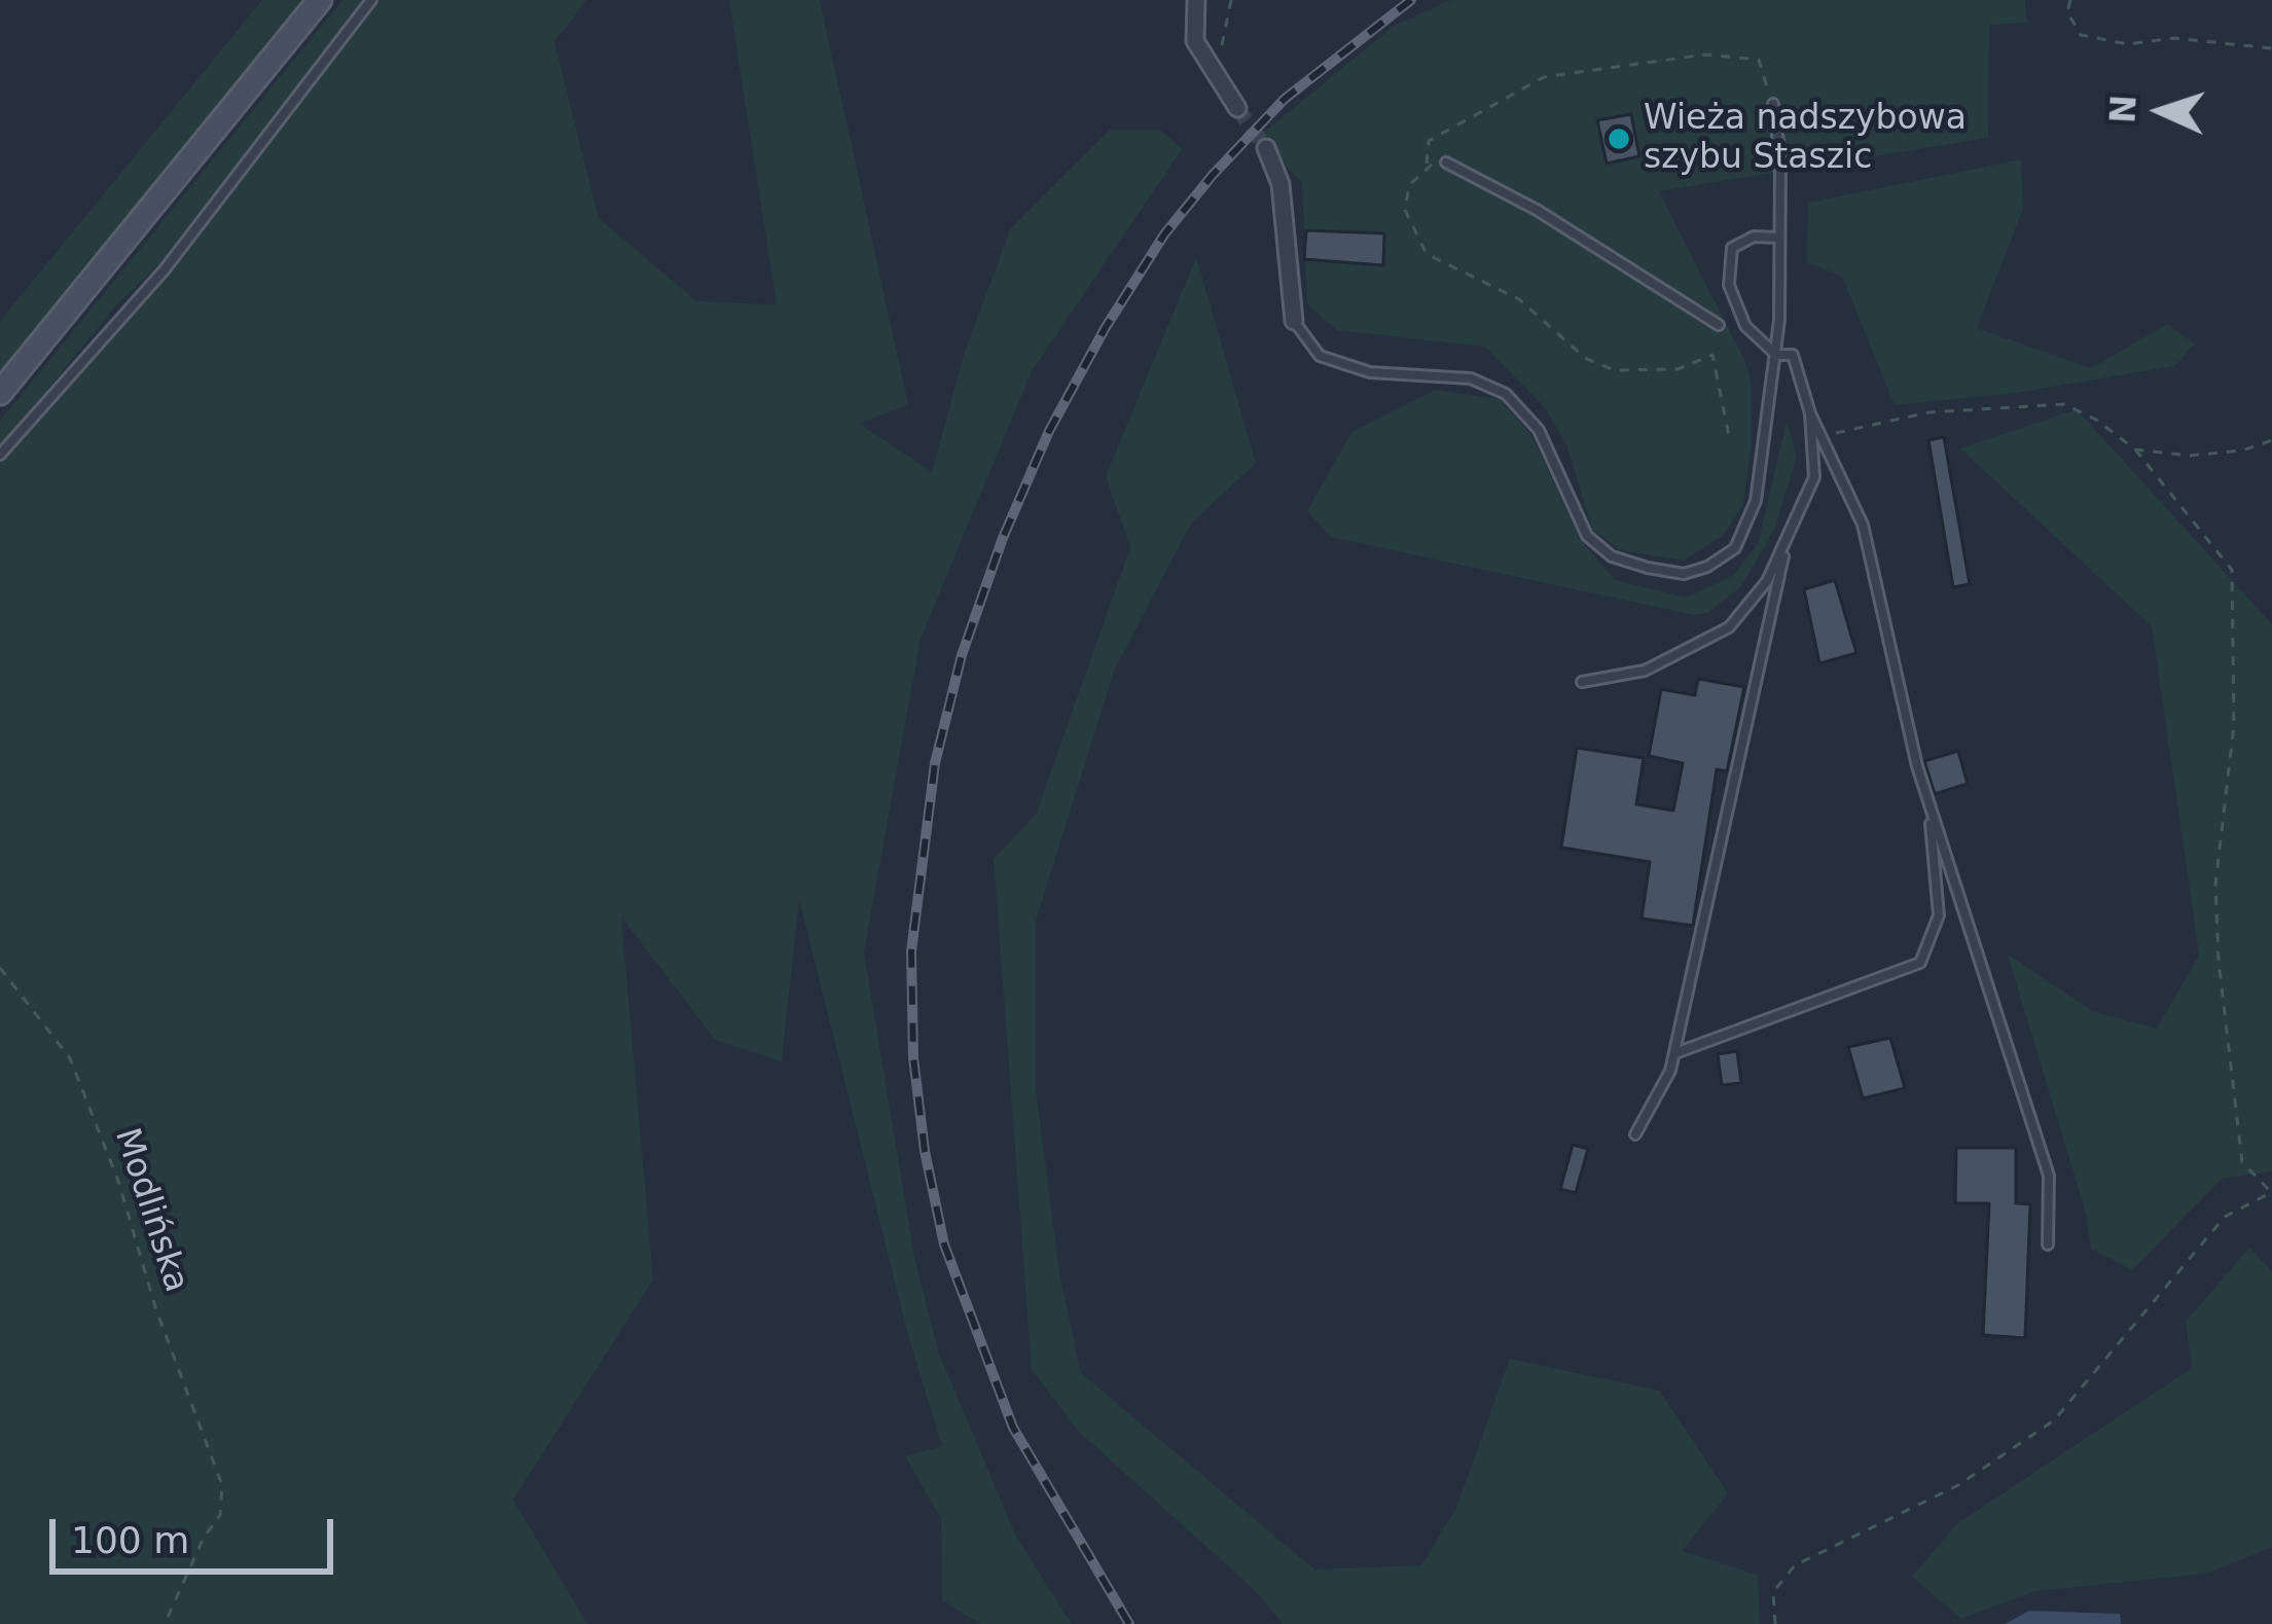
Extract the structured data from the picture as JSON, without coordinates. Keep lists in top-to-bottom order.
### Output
{
  "streets": {
    "path": ["Modlińska"]
  },
  "places": ["Wieża nadszybowa szybu Staszic"],
  "scale_bar": "100 m",
  "north": "left"
}
